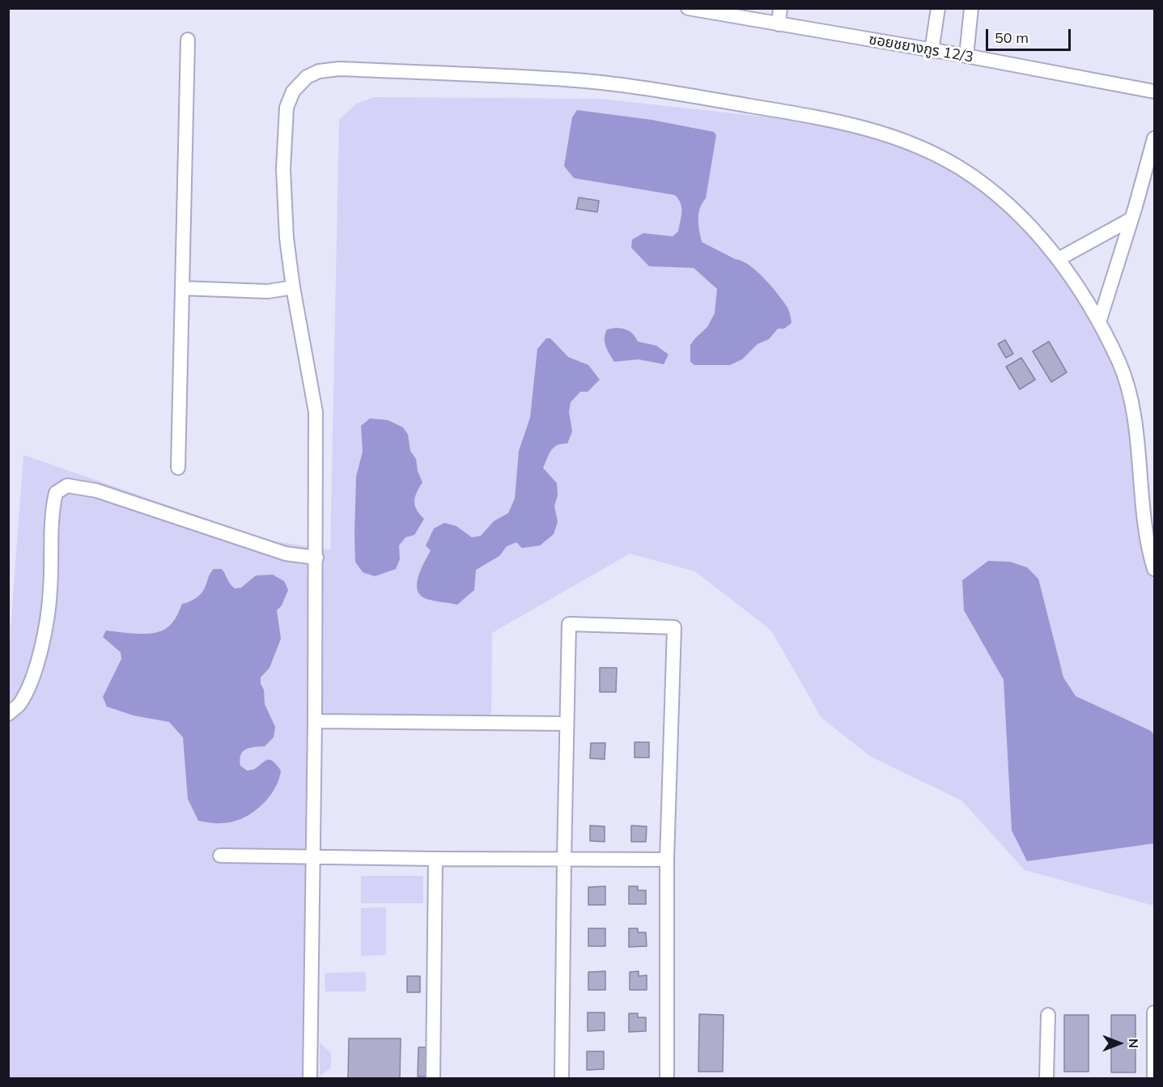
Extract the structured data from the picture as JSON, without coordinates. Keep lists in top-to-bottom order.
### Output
{
  "streets": {
    "street": ["ซอยชยางกูร 12/3"]
  },
  "scale_bar": "50 m",
  "north": "right"
}
